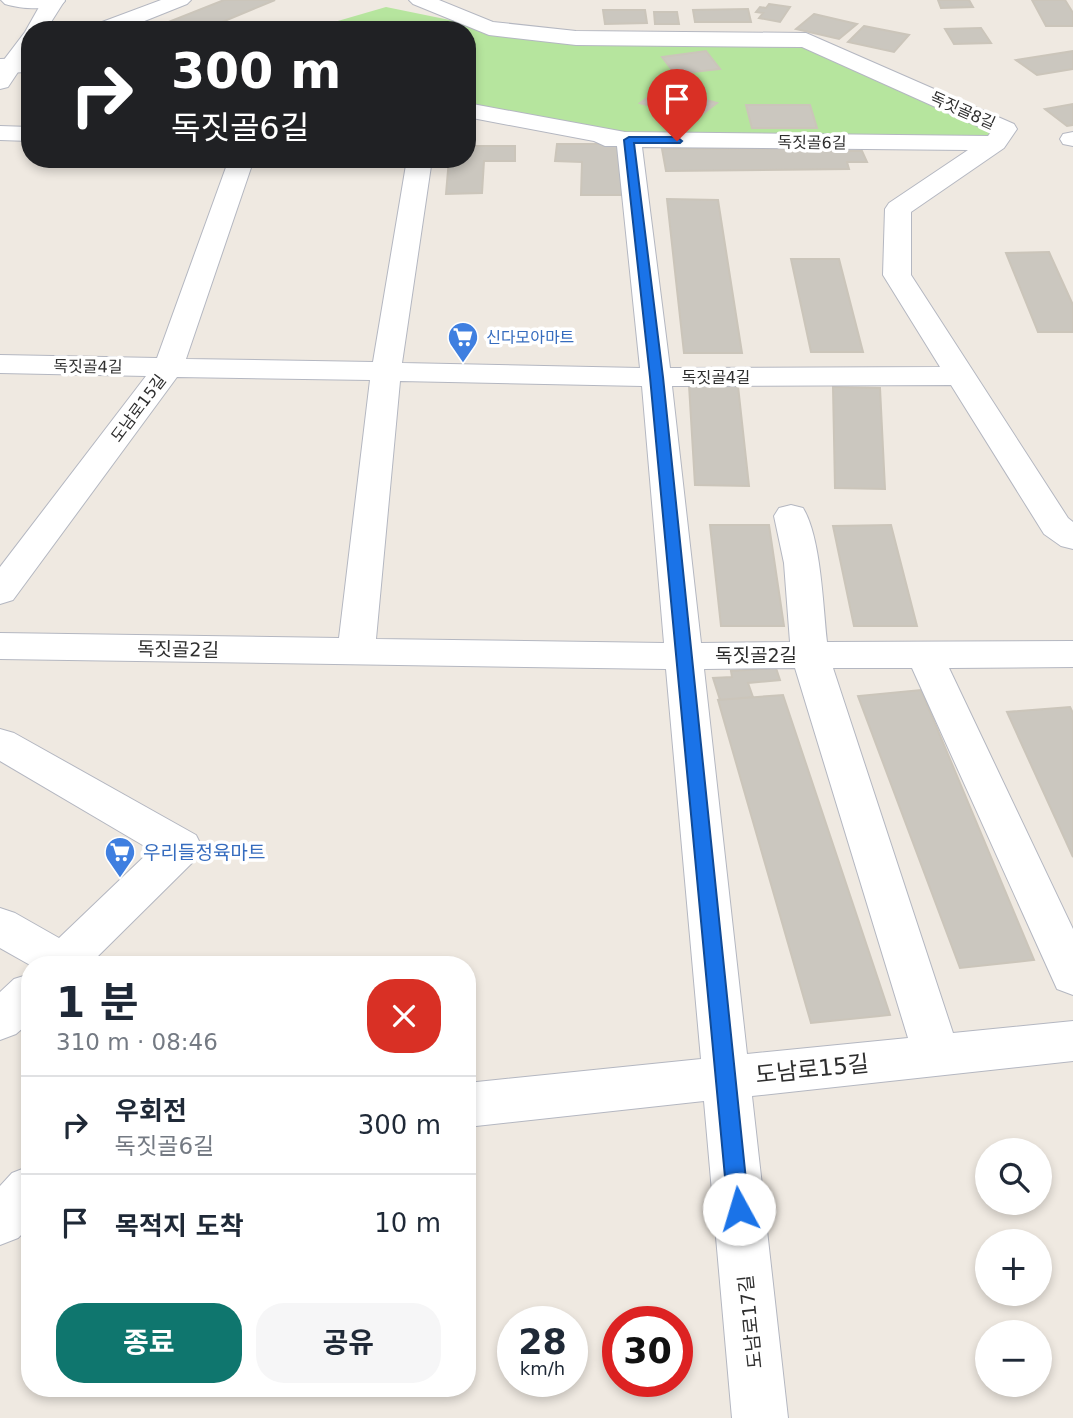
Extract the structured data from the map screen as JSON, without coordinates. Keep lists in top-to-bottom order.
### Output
{
  "streets": {
    "street": [
      "독짓골8길",
      "독짓골6길",
      "독짓골4길",
      "도남로15길",
      "독짓골2길",
      "도남로17길"
    ]
  },
  "crossings": [
    ["독짓골8길", "독짓골6길"],
    ["독짓골8길", "독짓골4길"],
    ["독짓골6길", "도남로17길"],
    ["독짓골4길", "도남로15길"],
    ["독짓골4길", "도남로17길"],
    ["도남로15길", "도남로17길"],
    ["독짓골2길", "도남로17길"]
  ],
  "places": {
    "supermarket": ["신다모아마트", "우리들정육마트"]
  },
  "page": {
    "turn": ["300 m", "독짓골6길"],
    "heading": ["1 분", "310 m · 08:46"],
    "list": [
      {
        "name": "우회전",
        "note": "독짓골6길",
        "value": "300 m"
      },
      {
        "name": "목적지 도착",
        "value": "10 m"
      }
    ],
    "map_buttons": ["+", "−"],
    "buttons": ["종료", "공유"],
    "speed": "28 km/h",
    "limit": "30"
  }
}
